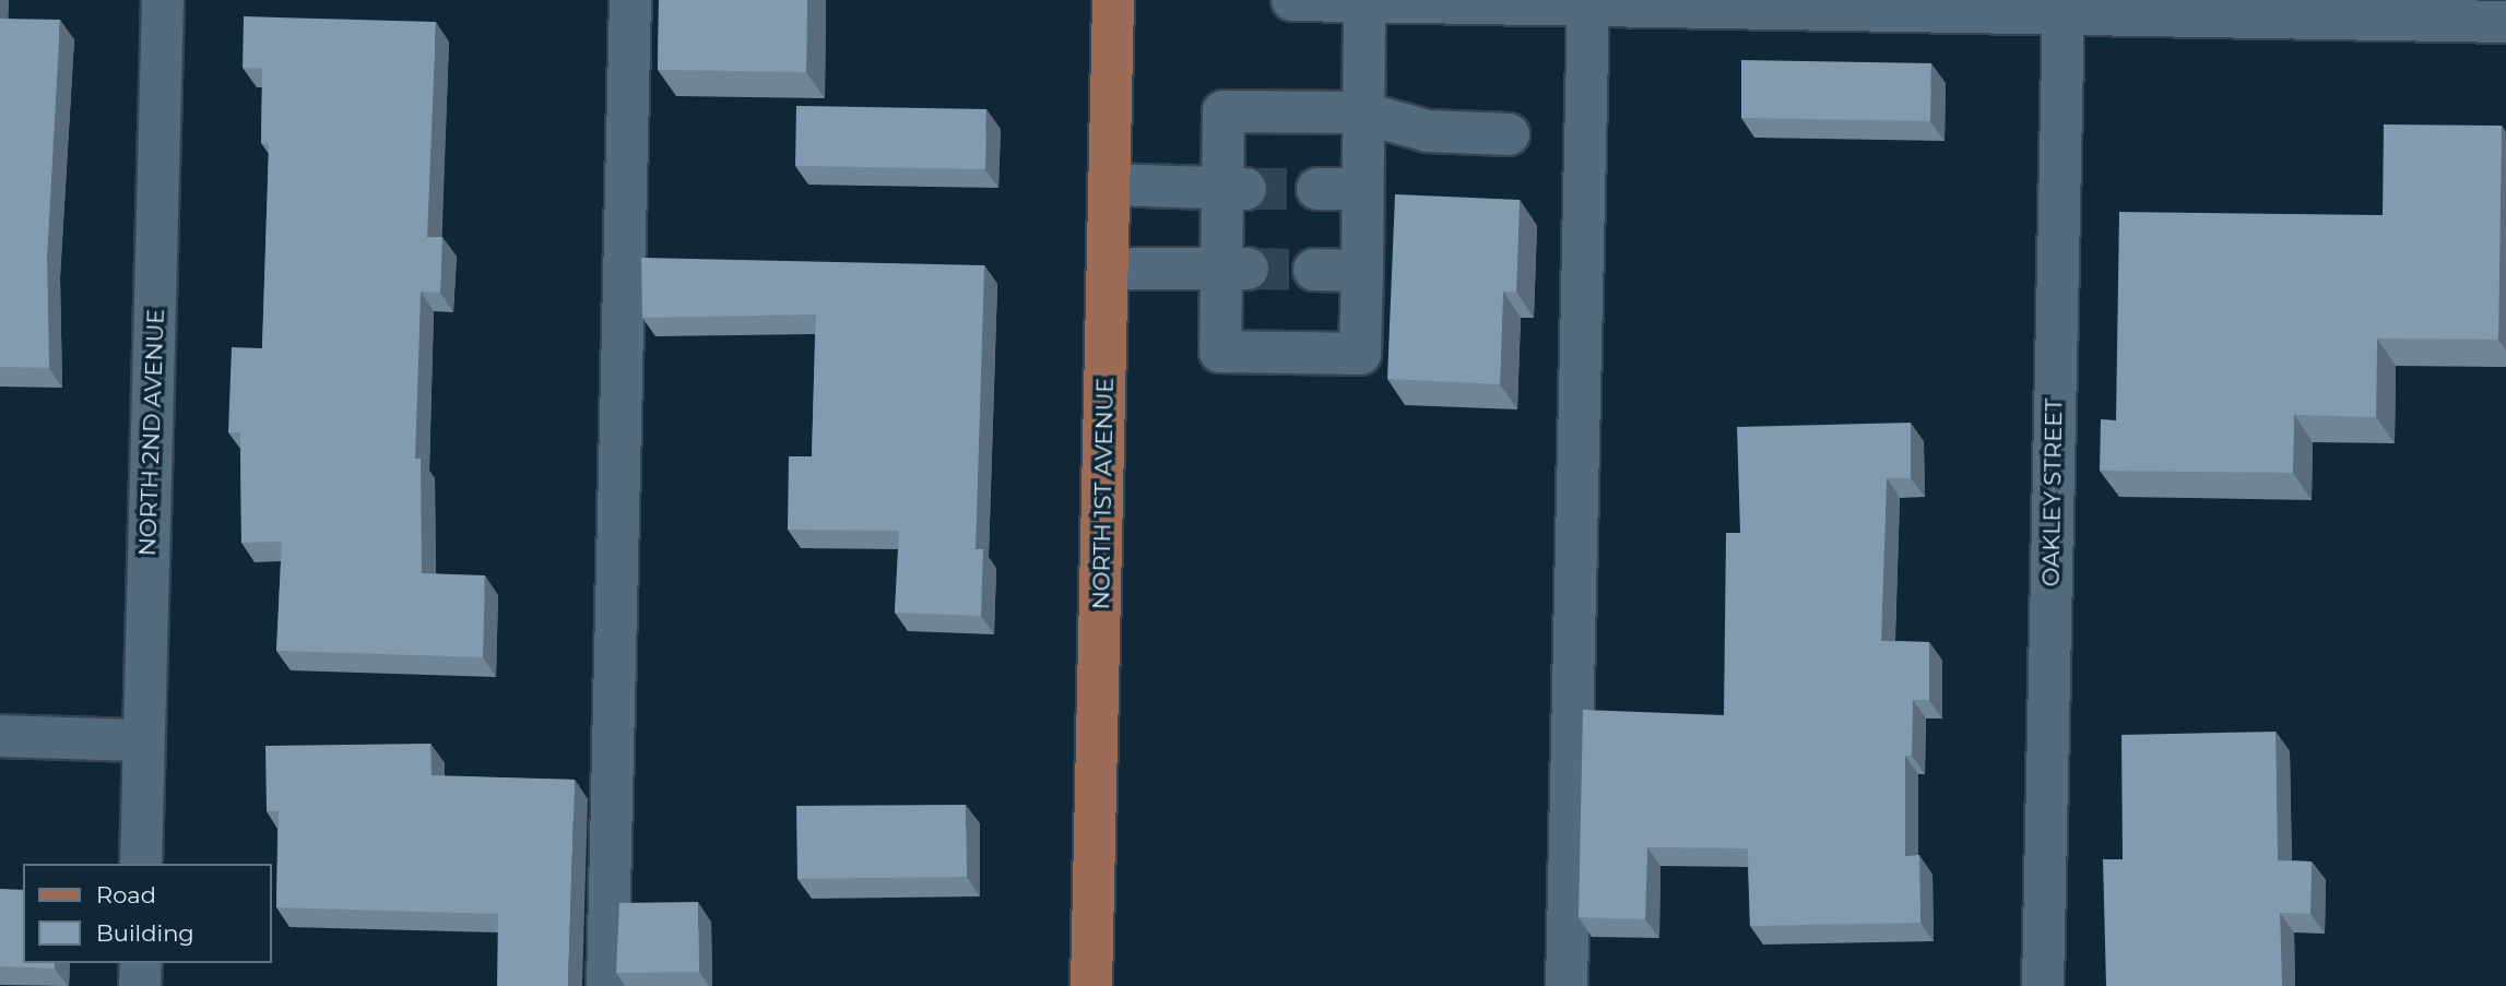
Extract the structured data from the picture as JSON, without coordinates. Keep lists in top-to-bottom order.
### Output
{
  "streets": {
    "main road": ["NORTH 1ST AVENUE"],
    "street": ["NORTH 2ND AVENUE", "OAKLEY STREET"]
  },
  "legend": ["Road", "Building"]
}
